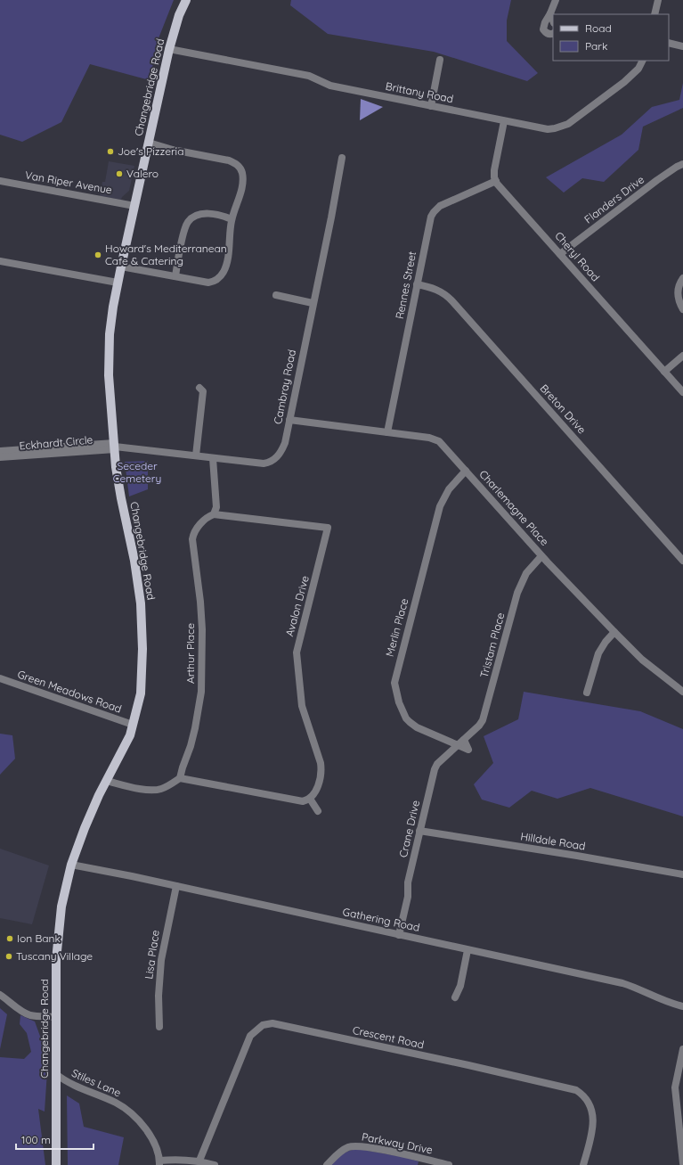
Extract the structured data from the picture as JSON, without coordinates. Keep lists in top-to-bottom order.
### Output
{
  "streets": {
    "main road": ["Changebridge Road"],
    "street": [
      "Brittany Road",
      "Van Riper Avenue",
      "Flanders Drive",
      "Cheryl Road",
      "Rennes Street",
      "Cambray Road",
      "Breton Drive",
      "Eckhardt Circle",
      "Charlemagne Place",
      "Avalon Drive",
      "Merlin Place",
      "Tristam Place",
      "Arthur Place",
      "Green Meadows Road",
      "Crane Drive",
      "Hilldale Road",
      "Gathering Road",
      "Lisa Place",
      "Crescent Road",
      "Stiles Lane",
      "Parkway Drive"
    ]
  },
  "crossings": [
    ["Changebridge Road", "Brittany Road"],
    ["Changebridge Road", "Van Riper Avenue"],
    ["Changebridge Road", "Cambray Road"],
    ["Changebridge Road", "Eckhardt Circle"],
    ["Changebridge Road", "Green Meadows Road"],
    ["Changebridge Road", "Gathering Road"],
    ["Changebridge Road", "Stiles Lane"],
    ["Flanders Drive", "Cheryl Road"],
    ["Cheryl Road", "Rennes Street"],
    ["Rennes Street", "Breton Drive"],
    ["Rennes Street", "Charlemagne Place"],
    ["Cambray Road", "Eckhardt Circle"],
    ["Cambray Road", "Charlemagne Place"],
    ["Charlemagne Place", "Merlin Place"],
    ["Charlemagne Place", "Tristam Place"],
    ["Avalon Drive", "Arthur Place"],
    ["Merlin Place", "Crane Drive"],
    ["Tristam Place", "Crane Drive"],
    ["Crane Drive", "Hilldale Road"],
    ["Crane Drive", "Gathering Road"],
    ["Gathering Road", "Lisa Place"]
  ],
  "parks": ["Seceder Cemetery"],
  "places": [
    "Joe's Pizzeria",
    "Valero",
    "Howard's Mediterranean Cafe & Catering",
    "Ion Bank",
    "Tuscany Village"
  ],
  "legend": ["Road", "Park"],
  "scale_bar": "100 m"
}
